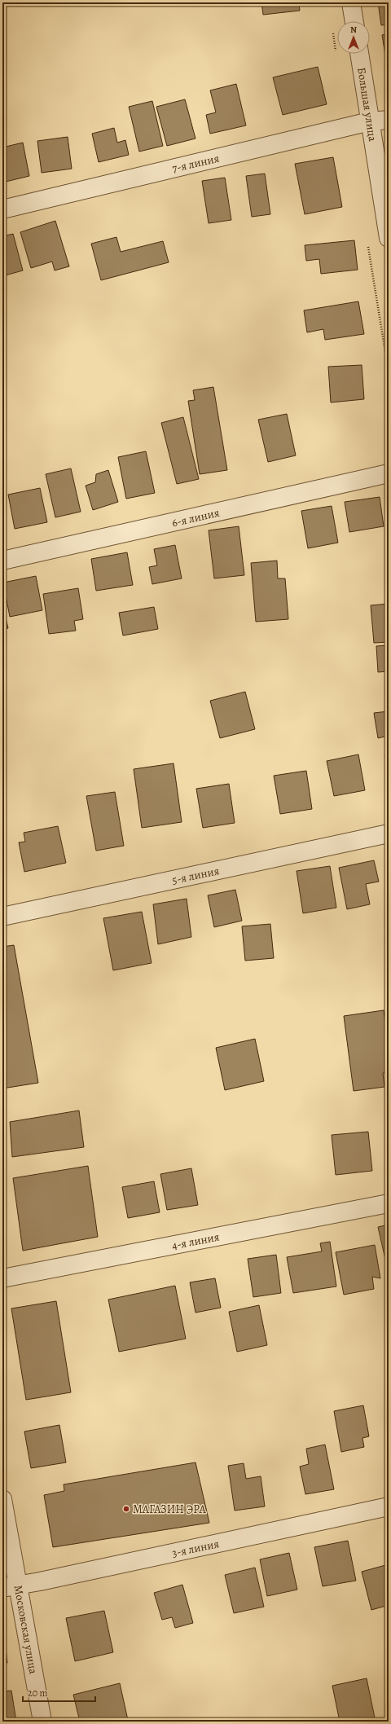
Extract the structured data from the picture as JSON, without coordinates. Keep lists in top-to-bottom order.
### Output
{
  "streets": {
    "street": [
      "Большая улица",
      "7-я линия",
      "6-я линия",
      "5-я линия",
      "4-я линия",
      "3-я линия",
      "Московская улица"
    ]
  },
  "crossings": [
    ["Большая улица", "7-я линия"],
    ["3-я линия", "Московская улица"]
  ],
  "places": ["МАГАЗИН ЭРА"],
  "scale_bar": "20 m",
  "north": "top"
}
